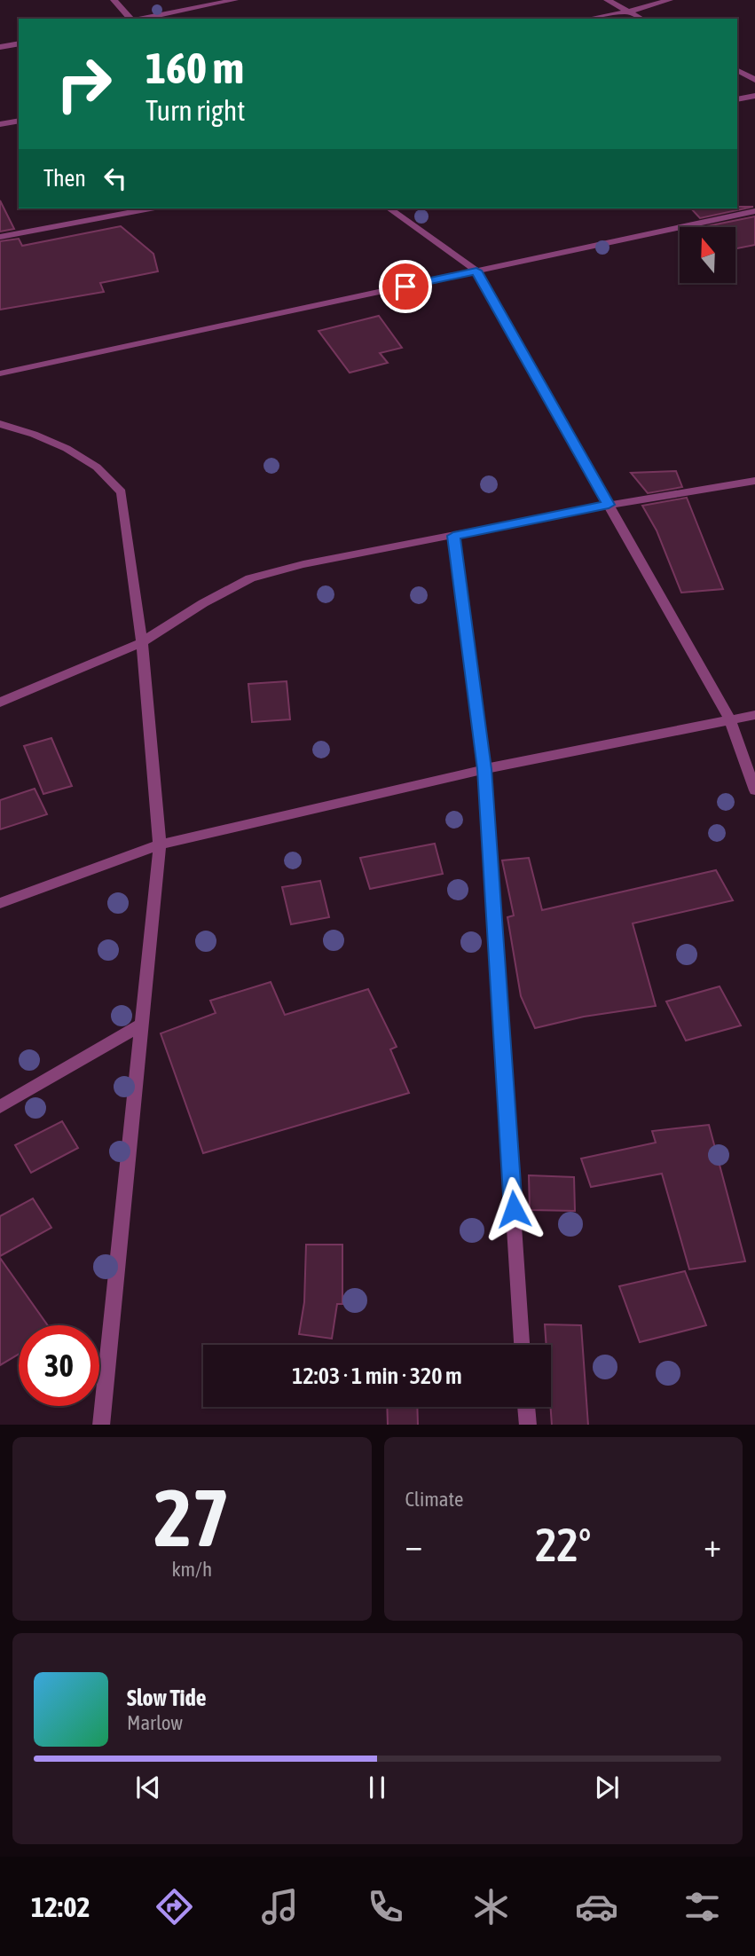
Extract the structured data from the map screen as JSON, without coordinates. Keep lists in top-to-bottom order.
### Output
{
  "north": "top",
  "page": {
    "turn": ["160 m", "Turn right"],
    "then": "Then",
    "limit": "30",
    "trip": "12:03 · 1 min · 320 m",
    "tile": [
      ["27", "km/h"],
      "Climate"
    ],
    "heat": ["−", "22°", "+"],
    "song": ["Slow Tide", "Marlow"],
    "tabs": "12:02"
  }
}
